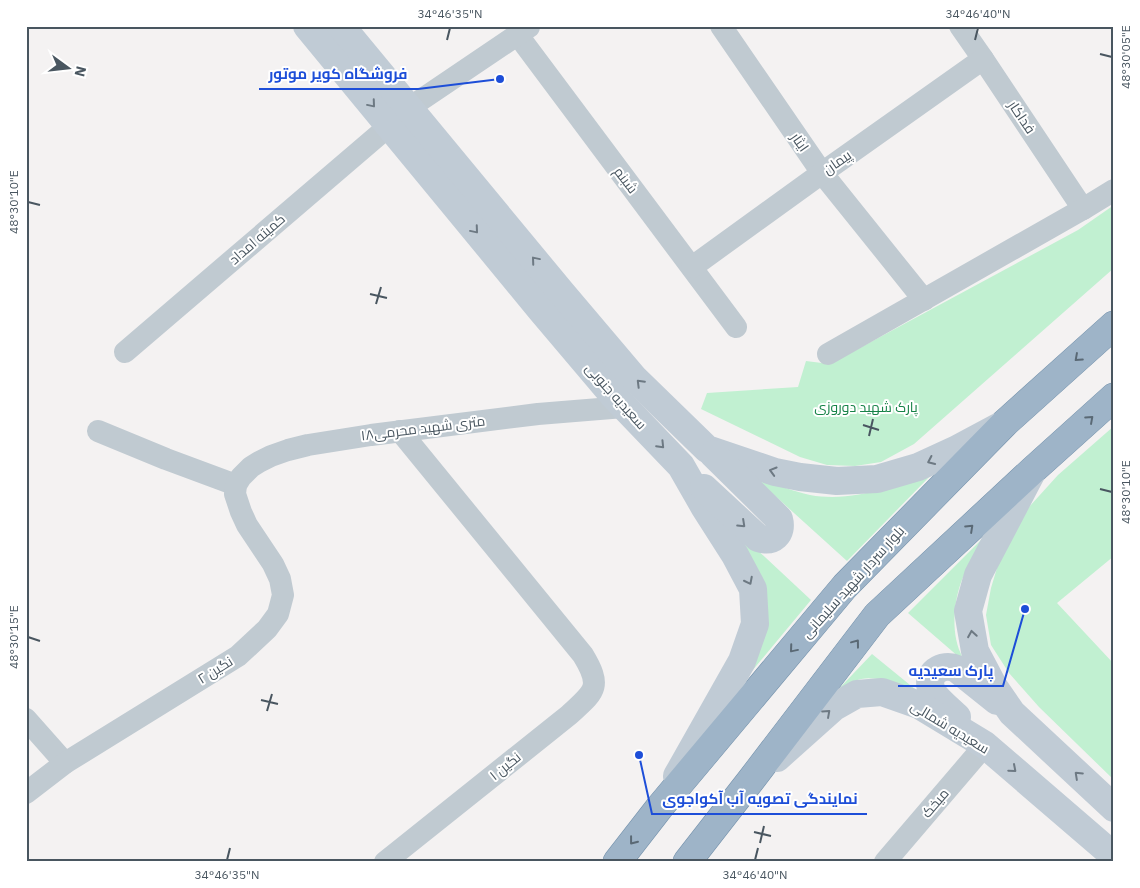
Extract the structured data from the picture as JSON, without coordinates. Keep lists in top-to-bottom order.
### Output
{
  "streets": {
    "highway": ["بلوار سردار شهید سلیمانی"],
    "main road": ["سعیدیه جنوبی", "سعیدیه شمالی"],
    "street": [
      "فداکار",
      "ایثار",
      "پیمان",
      "شبنم",
      "کمیته امداد",
      "۱۸متری شهید محرمی",
      "نگین ۲",
      "نگین ۱",
      "میخک"
    ]
  },
  "crossings": [
    ["فداکار", "پیمان"],
    ["ایثار", "پیمان"],
    ["پیمان", "شبنم"],
    ["شبنم", "کمیته امداد"],
    ["کمیته امداد", "سعیدیه جنوبی"],
    ["سعیدیه جنوبی", "۱۸متری شهید محرمی"],
    ["سعیدیه جنوبی", "بلوار سردار شهید سلیمانی"],
    ["۱۸متری شهید محرمی", "نگین ۲"],
    ["۱۸متری شهید محرمی", "نگین ۱"],
    ["سعیدیه شمالی", "میخک"]
  ],
  "one_way": ["سعیدیه شمالی"],
  "parks": ["پارک شهید دوروزی"],
  "places": ["فروشگاه کویر موتور", "پارک سعیدیه", "نمایندگی تصویه آب آکواجوی"],
  "north": "right",
  "coordinates": [
    "34°46'35\"N",
    "34°46'40\"N",
    "48°30'05\"E",
    "48°30'10\"E",
    "48°30'15\"E"
  ]
}
